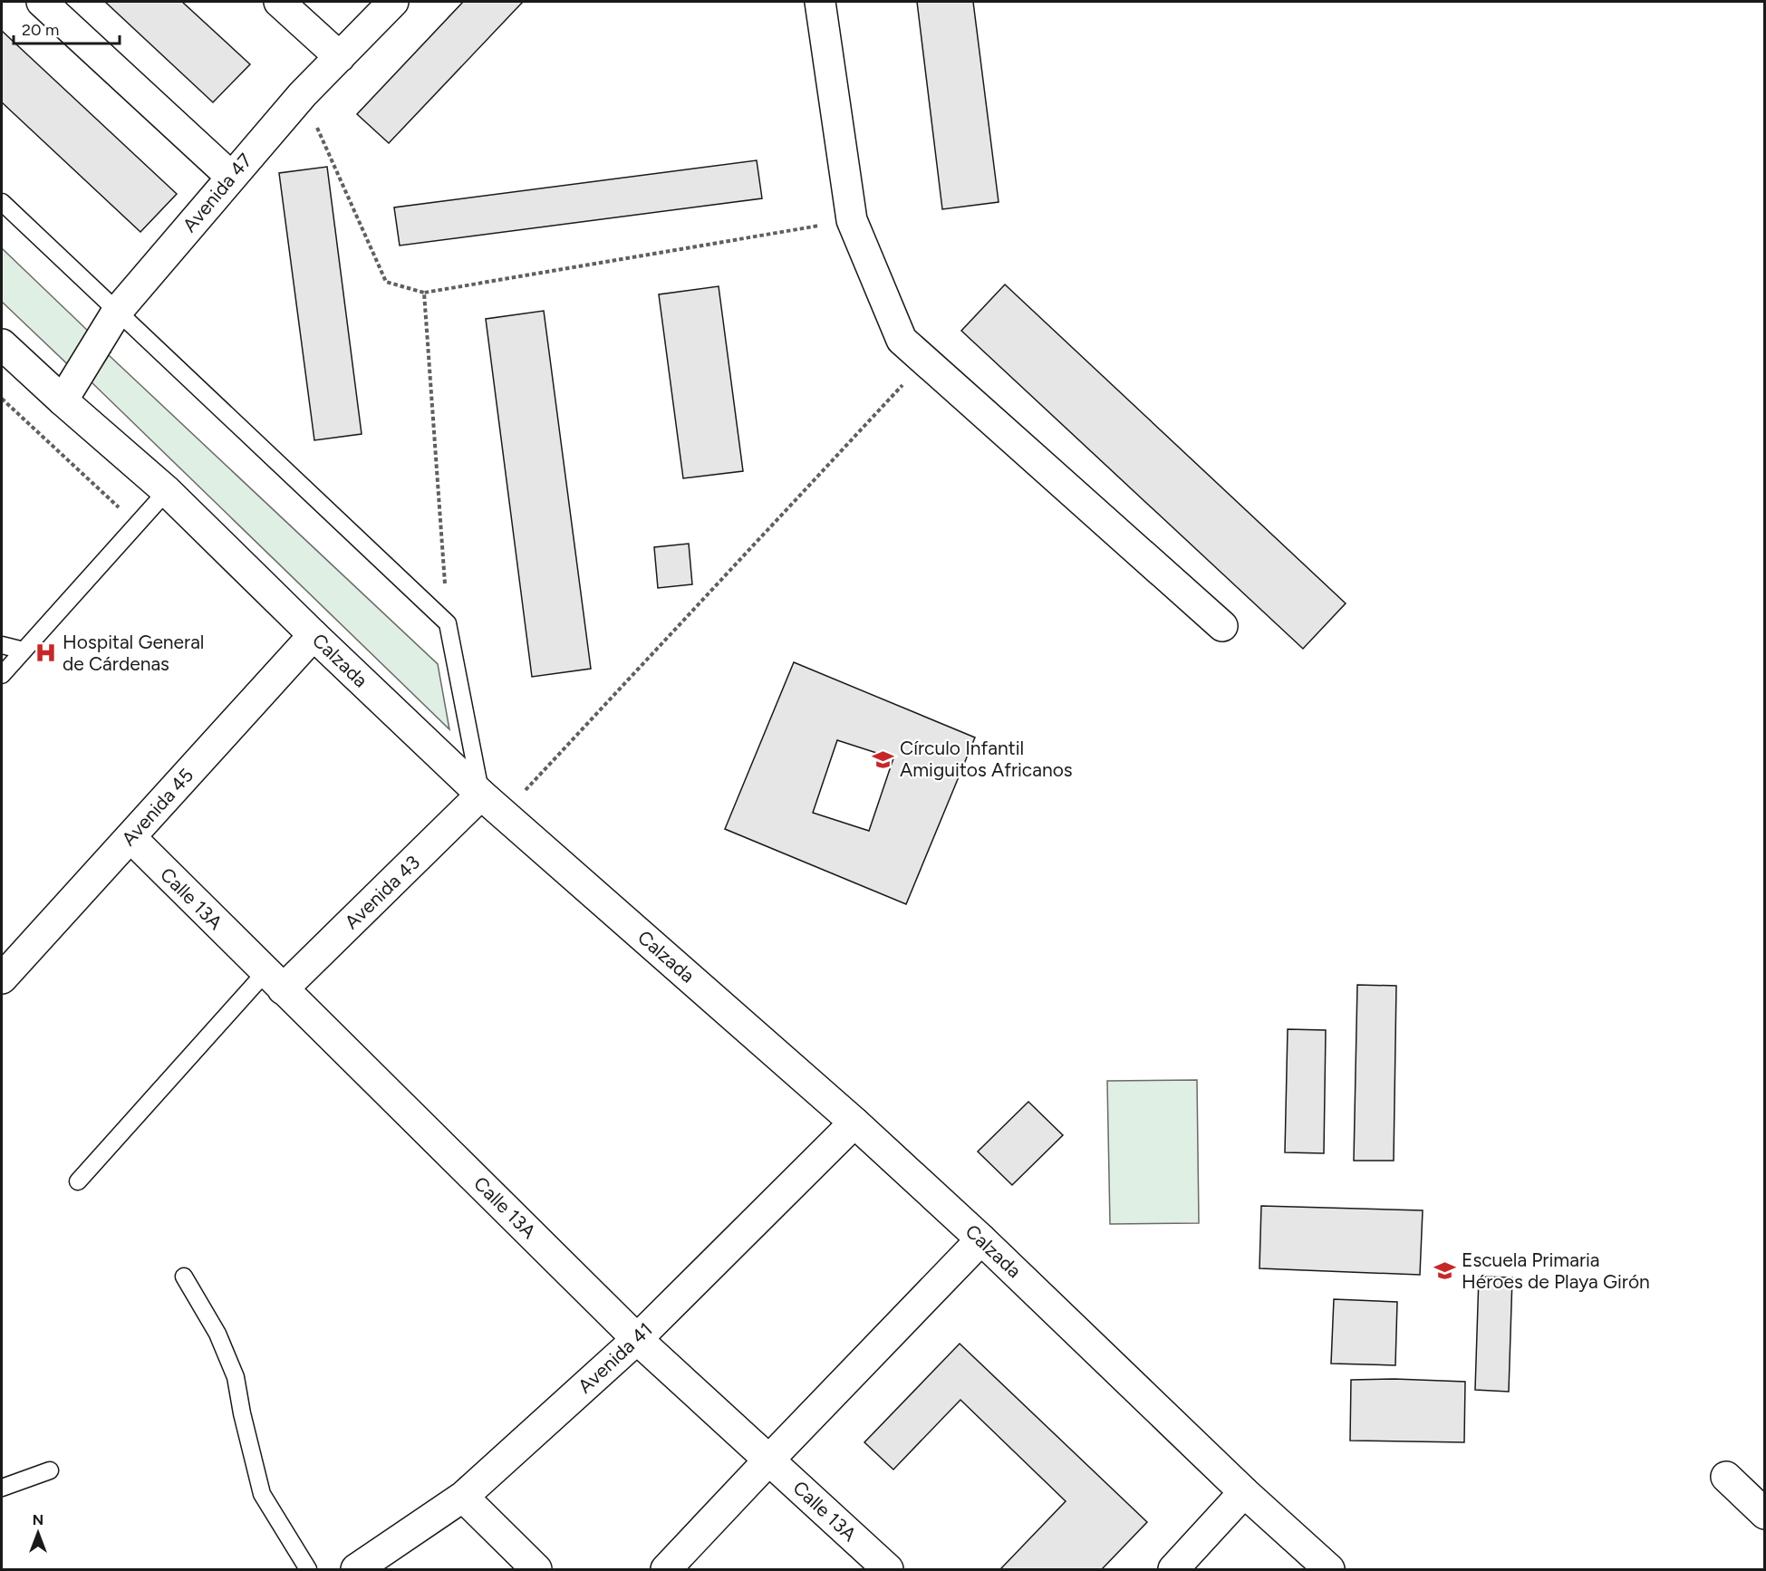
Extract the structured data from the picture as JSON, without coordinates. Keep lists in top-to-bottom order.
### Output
{
  "streets": {
    "street": [
      "Avenida 47",
      "Calzada",
      "Avenida 45",
      "Avenida 43",
      "Calle 13A",
      "Avenida 41"
    ]
  },
  "crossings": [
    ["Avenida 47", "Calzada"],
    ["Calzada", "Avenida 45"],
    ["Calzada", "Avenida 43"],
    ["Calzada", "Avenida 41"],
    ["Avenida 45", "Calle 13A"],
    ["Avenida 43", "Calle 13A"],
    ["Calle 13A", "Avenida 41"]
  ],
  "places": {
    "hospital": ["Hospital General de Cárdenas"],
    "school or university": ["Círculo Infantil Amiguitos Africanos", "Escuela Primaria Héroes de Playa Girón"]
  },
  "scale_bar": "20 m",
  "north": "top"
}
